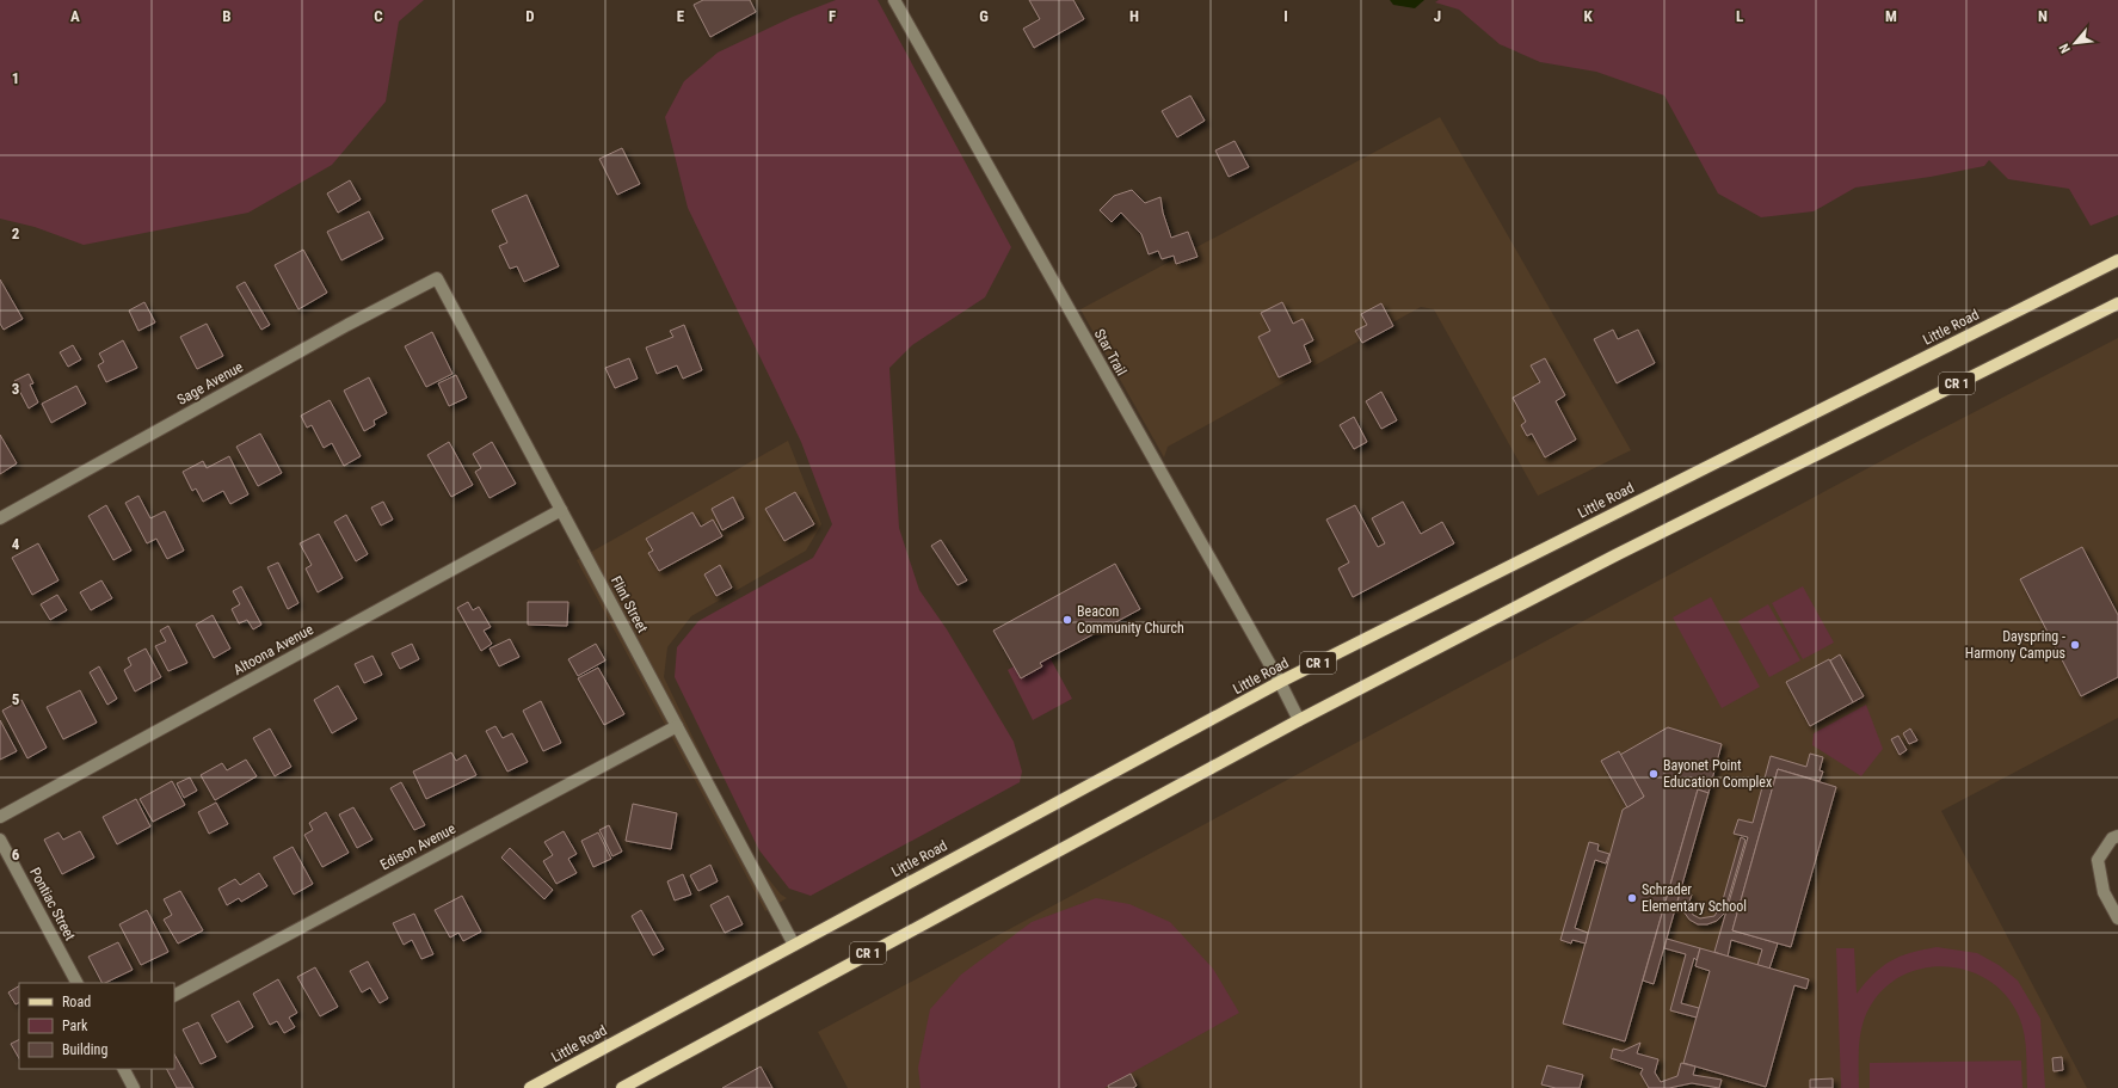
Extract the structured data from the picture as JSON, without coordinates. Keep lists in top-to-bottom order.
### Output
{
  "streets": {
    "main road": ["Little Road", "CR 1"],
    "street": [
      "Star Trail",
      "Sage Avenue",
      "Flint Street",
      "Altoona Avenue",
      "Edison Avenue",
      "Pontiac Street"
    ]
  },
  "crossings": [
    ["Little Road", "Star Trail"],
    ["Little Road", "Flint Street"],
    ["Star Trail", "CR 1"],
    ["Sage Avenue", "Flint Street"],
    ["Flint Street", "Altoona Avenue"],
    ["Flint Street", "Edison Avenue"]
  ],
  "places": [
    "Beacon Community Church",
    "Dayspring - Harmony Campus",
    "Bayonet Point Education Complex",
    "Schrader Elementary School"
  ],
  "legend": ["Road", "Park", "Building"],
  "north": "bottom left",
  "grid": {
    "columns": [
      "A",
      "B",
      "C",
      "D",
      "E",
      "F",
      "G",
      "H",
      "I",
      "J",
      "K",
      "L",
      "M",
      "N"
    ],
    "rows": [
      "1",
      "2",
      "3",
      "4",
      "5",
      "6"
    ]
  }
}
